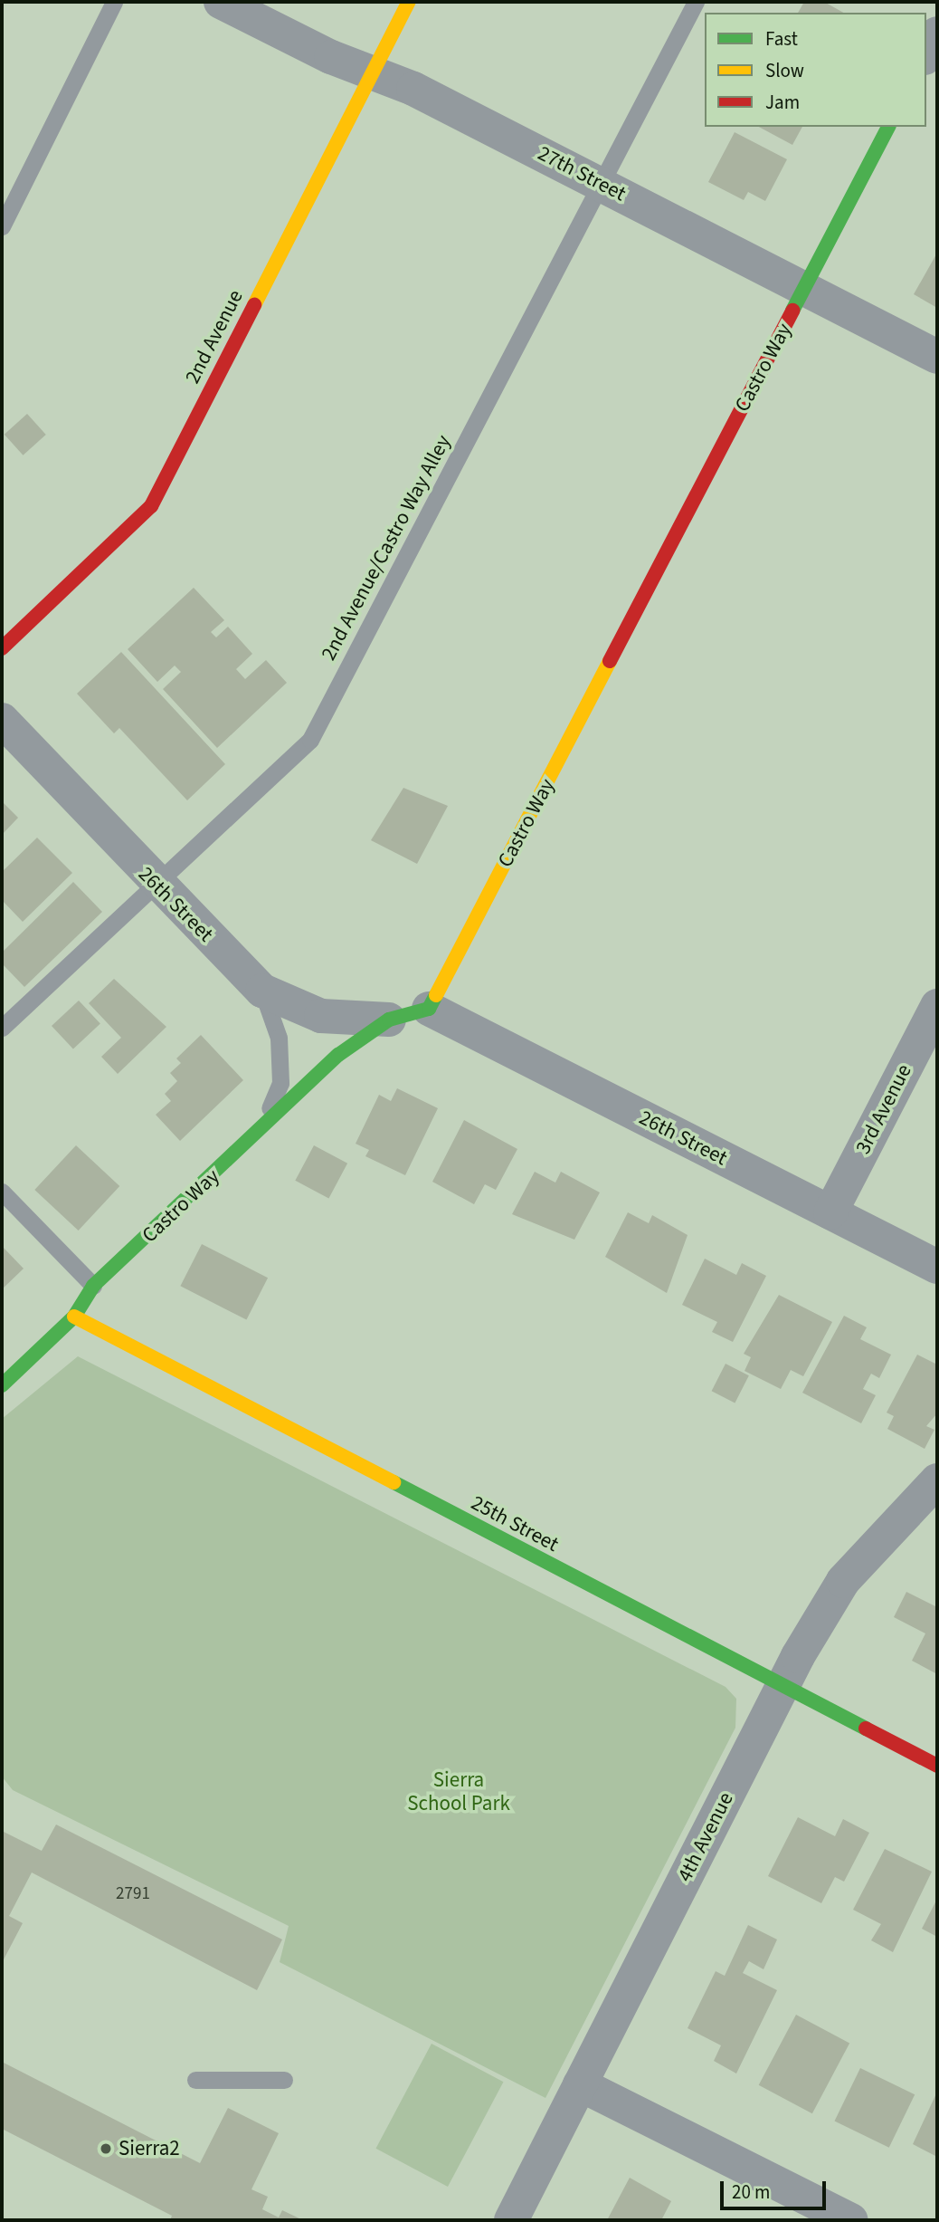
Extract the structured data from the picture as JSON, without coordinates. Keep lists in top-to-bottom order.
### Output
{
  "streets": {
    "street": [
      "27th Street",
      "2nd Avenue",
      "Castro Way",
      "26th Street",
      "3rd Avenue",
      "25th Street",
      "4th Avenue"
    ],
    "lane": ["2nd Avenue/Castro Way Alley"]
  },
  "crossings": [
    ["27th Street", "2nd Avenue"],
    ["27th Street", "Castro Way"],
    ["27th Street", "2nd Avenue/Castro Way Alley"],
    ["Castro Way", "26th Street"],
    ["Castro Way", "25th Street"],
    ["2nd Avenue/Castro Way Alley", "26th Street"],
    ["26th Street", "3rd Avenue"],
    ["25th Street", "4th Avenue"]
  ],
  "parks": ["Sierra School Park"],
  "places": ["Sierra2"],
  "house_numbers": ["2791"],
  "legend": ["Fast", "Slow", "Jam"],
  "scale_bar": "20 m"
}
